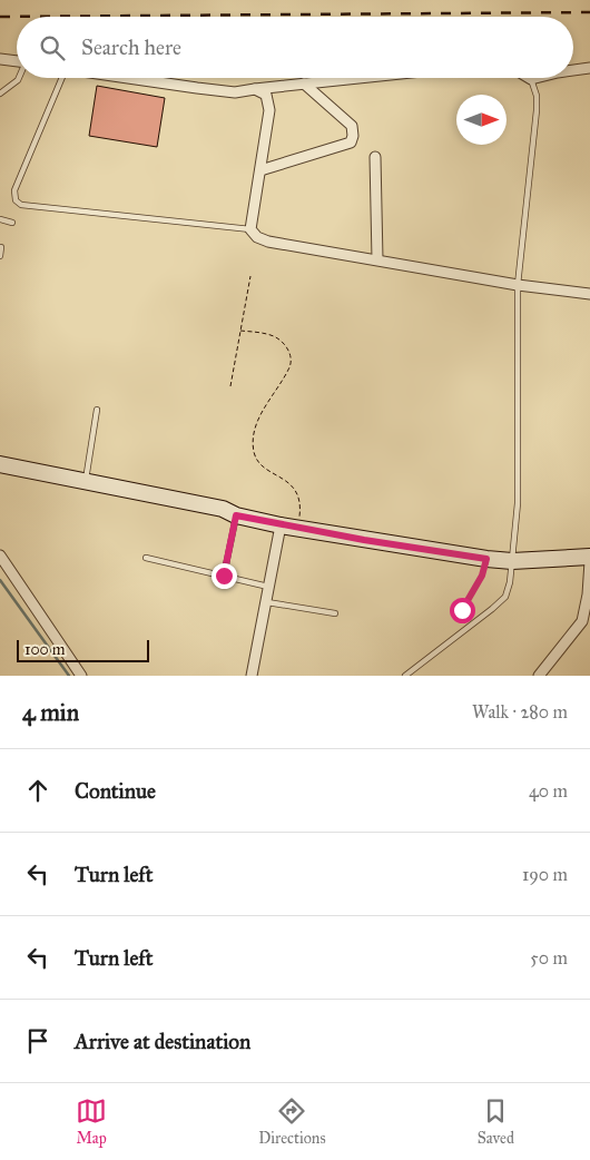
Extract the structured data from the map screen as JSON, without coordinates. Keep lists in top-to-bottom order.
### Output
{
  "scale_bar": "100 m",
  "north": "right",
  "page": {
    "search": "Search here",
    "scale": "100 m",
    "heading": ["4 min", "Walk · 280 m"],
    "list": [
      ["Continue", "40 m"],
      ["Turn left", "190 m"],
      ["Turn left", "50 m"],
      "Arrive at destination"
    ],
    "nav": ["Map", "Directions", "Saved"]
  }
}
